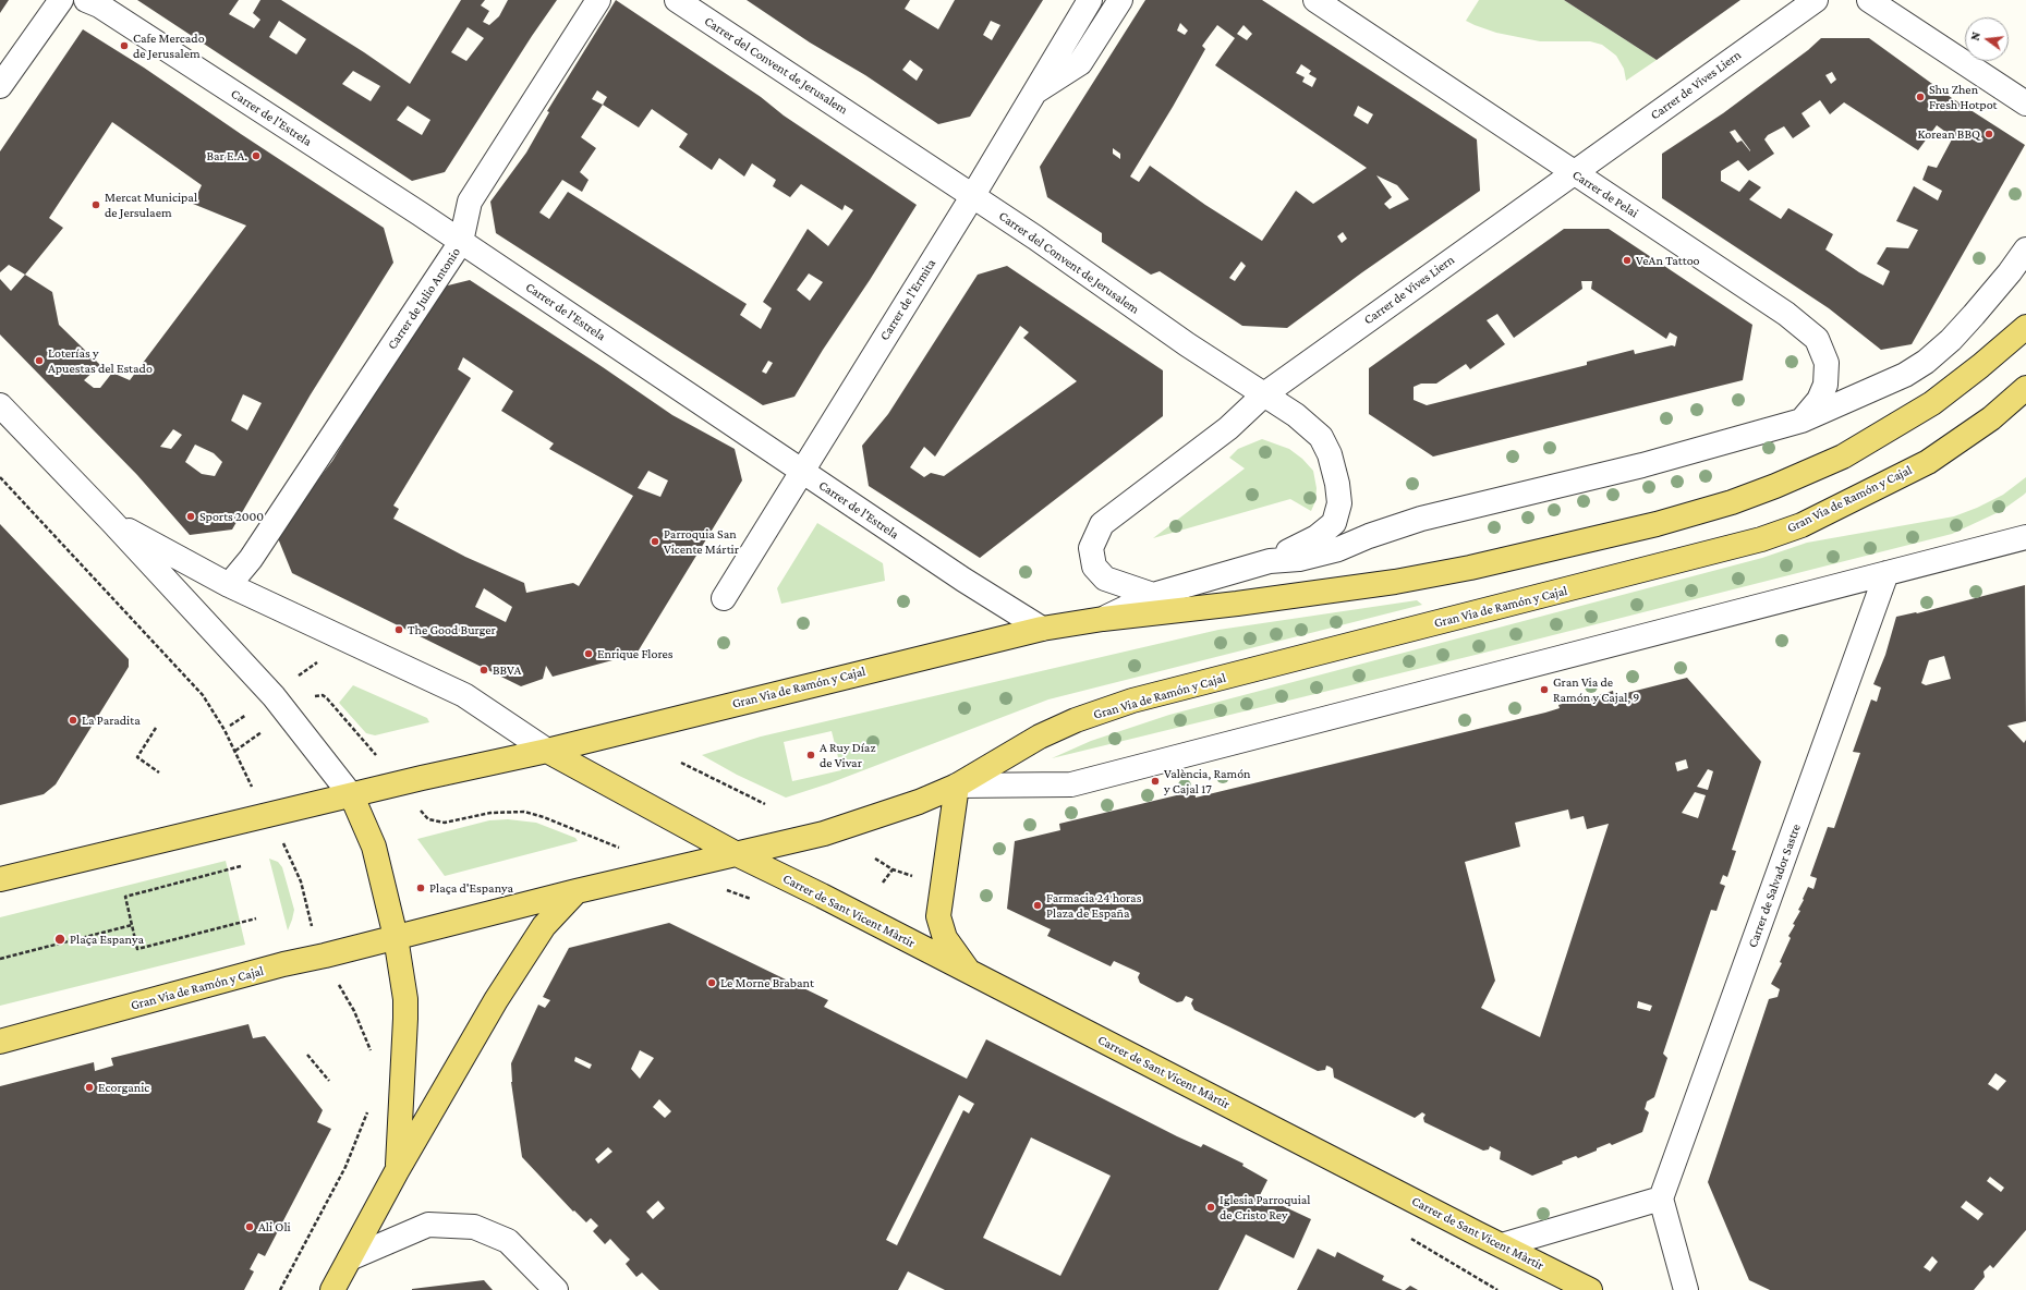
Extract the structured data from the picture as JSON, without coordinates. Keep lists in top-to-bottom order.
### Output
{
  "streets": {
    "main road": ["Gran Via de Ramón y Cajal", "Carrer de Sant Vicent Màrtir"],
    "street": [
      "Carrer del Convent de Jerusalem",
      "Carrer de Vives Liern",
      "Carrer de l'Estrela",
      "Carrer de Pelai",
      "Carrer de Julio Antonio",
      "Carrer de l'Ermita",
      "Carrer de Salvador Sastre"
    ]
  },
  "crossings": [
    ["Carrer del Convent de Jerusalem", "Carrer de Vives Liern"],
    ["Carrer del Convent de Jerusalem", "Carrer de l'Ermita"],
    ["Carrer del Convent de Jerusalem", "Gran Via de Ramón y Cajal"],
    ["Carrer de Vives Liern", "Carrer de Pelai"],
    ["Carrer de Vives Liern", "Gran Via de Ramón y Cajal"],
    ["Carrer de l'Estrela", "Carrer de Julio Antonio"],
    ["Carrer de l'Estrela", "Carrer de l'Ermita"],
    ["Carrer de l'Estrela", "Gran Via de Ramón y Cajal"],
    ["Carrer de Pelai", "Gran Via de Ramón y Cajal"],
    ["Gran Via de Ramón y Cajal", "Carrer de Salvador Sastre"],
    ["Gran Via de Ramón y Cajal", "Carrer de Sant Vicent Màrtir"]
  ],
  "places": [
    "Cafe Mercado de Jerusalem",
    "Shu Zhen Fresh Hotpot",
    "Korean BBQ",
    "Bar E.A.",
    "Mercat Municipal de Jersulaem",
    "VeAn Tattoo",
    "Loterías y Apuestas del Estado",
    "Sports 2000",
    "Parroquia San Vicente Mártir",
    "The Good Burger",
    "Enrique Flores",
    "BBVA",
    "Gran Via de Ramón y Cajal, 9",
    "La Paradita",
    "A Ruy Díaz de Vivar",
    "València, Ramón y Cajal 17",
    "Plaça d'Espanya",
    "Farmacia 24 horas Plaza de España",
    "Plaça Espanya",
    "Le Morne Brabant",
    "Ecorganic",
    "Iglesia Parroquial de Cristo Rey",
    "Ali Oli"
  ],
  "north": "left"
}
